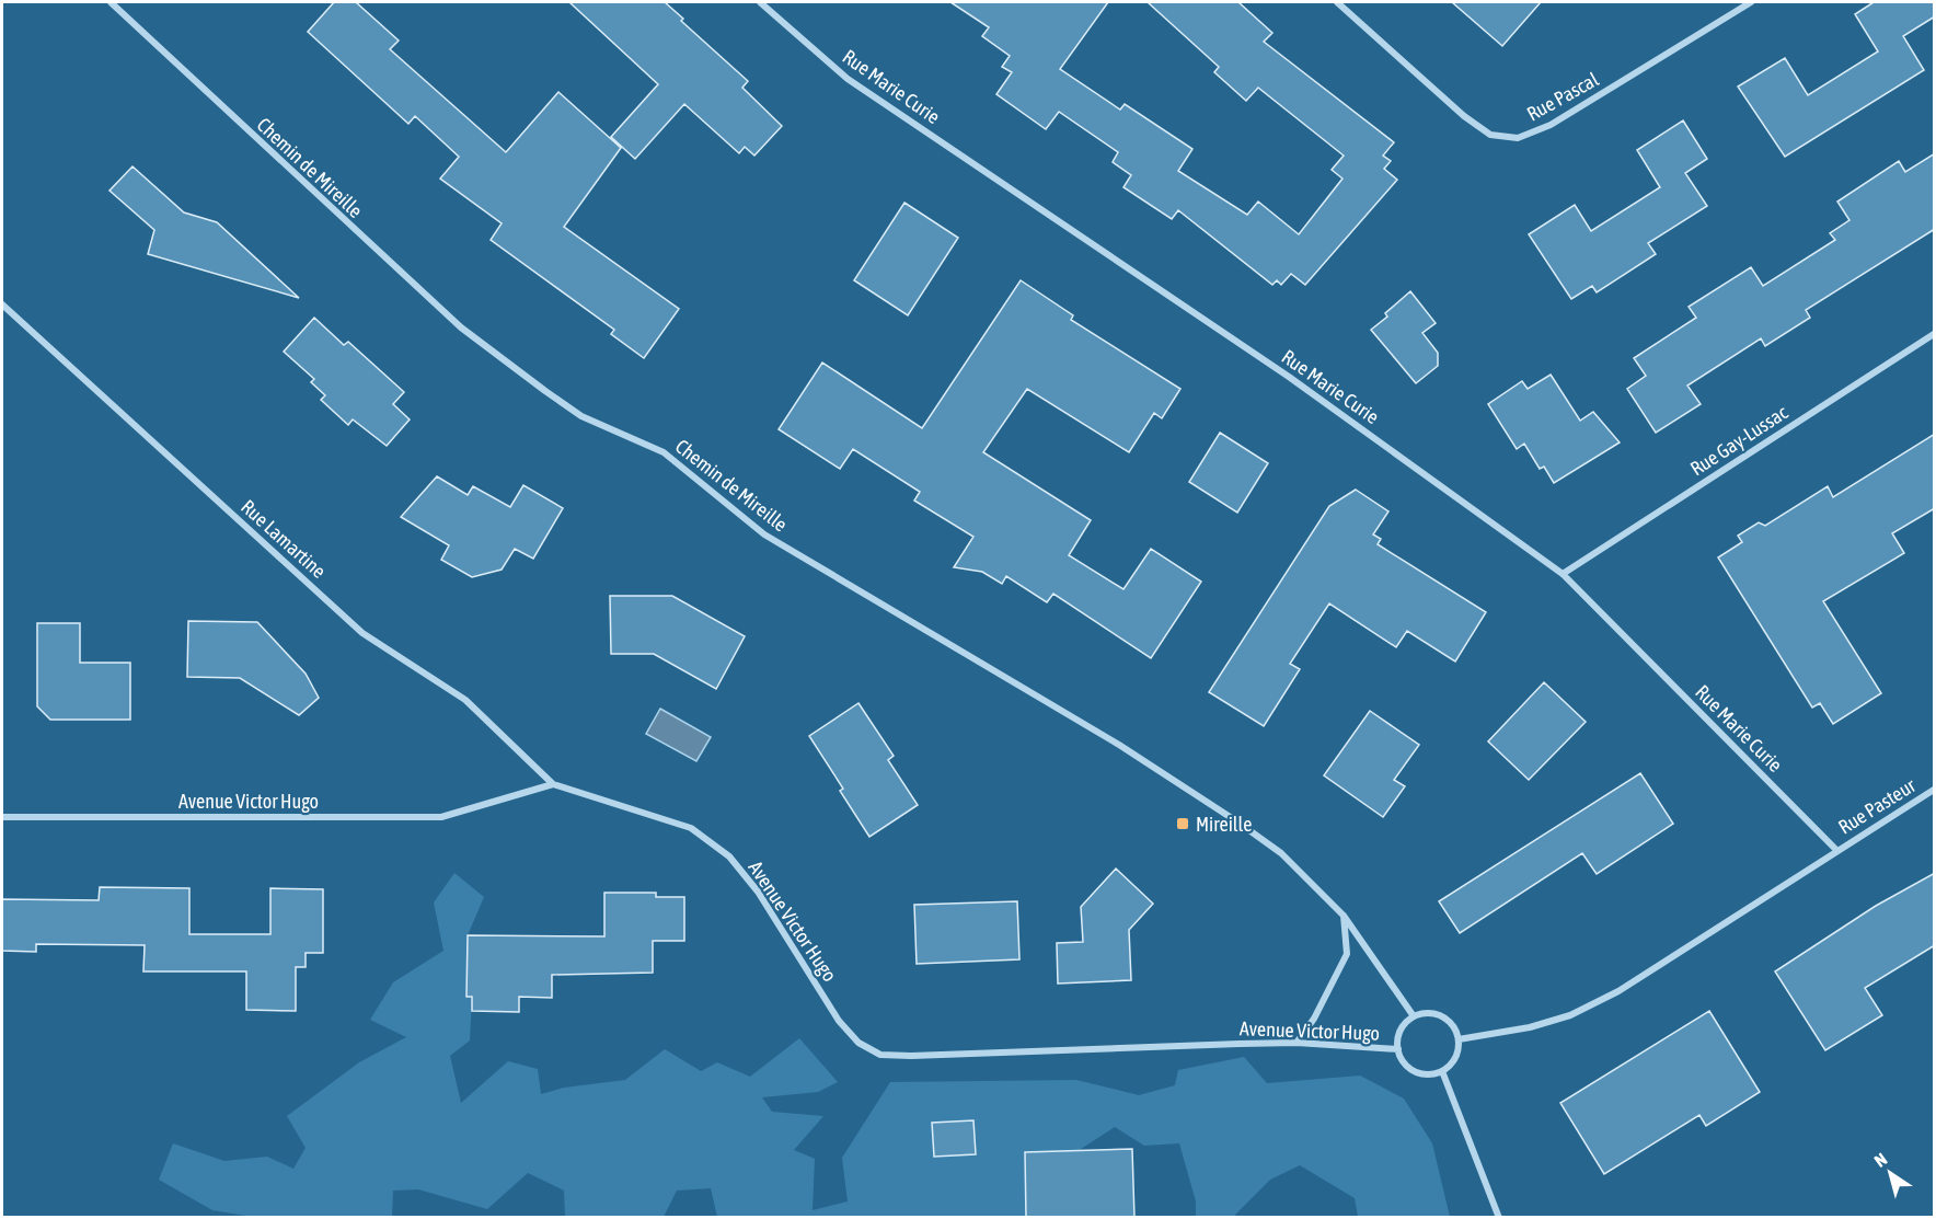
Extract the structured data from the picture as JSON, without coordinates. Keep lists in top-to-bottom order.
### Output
{
  "streets": {
    "street": [
      "Rue Marie Curie",
      "Rue Pascal",
      "Chemin de Mireille",
      "Rue Gay-Lussac",
      "Rue Lamartine",
      "Avenue Victor Hugo",
      "Rue Pasteur"
    ]
  },
  "crossings": [
    ["Rue Marie Curie", "Rue Gay-Lussac"],
    ["Rue Marie Curie", "Rue Pasteur"],
    ["Chemin de Mireille", "Avenue Victor Hugo"],
    ["Rue Lamartine", "Avenue Victor Hugo"]
  ],
  "places": {
    "transit": ["Mireille"]
  },
  "north": "top left"
}
